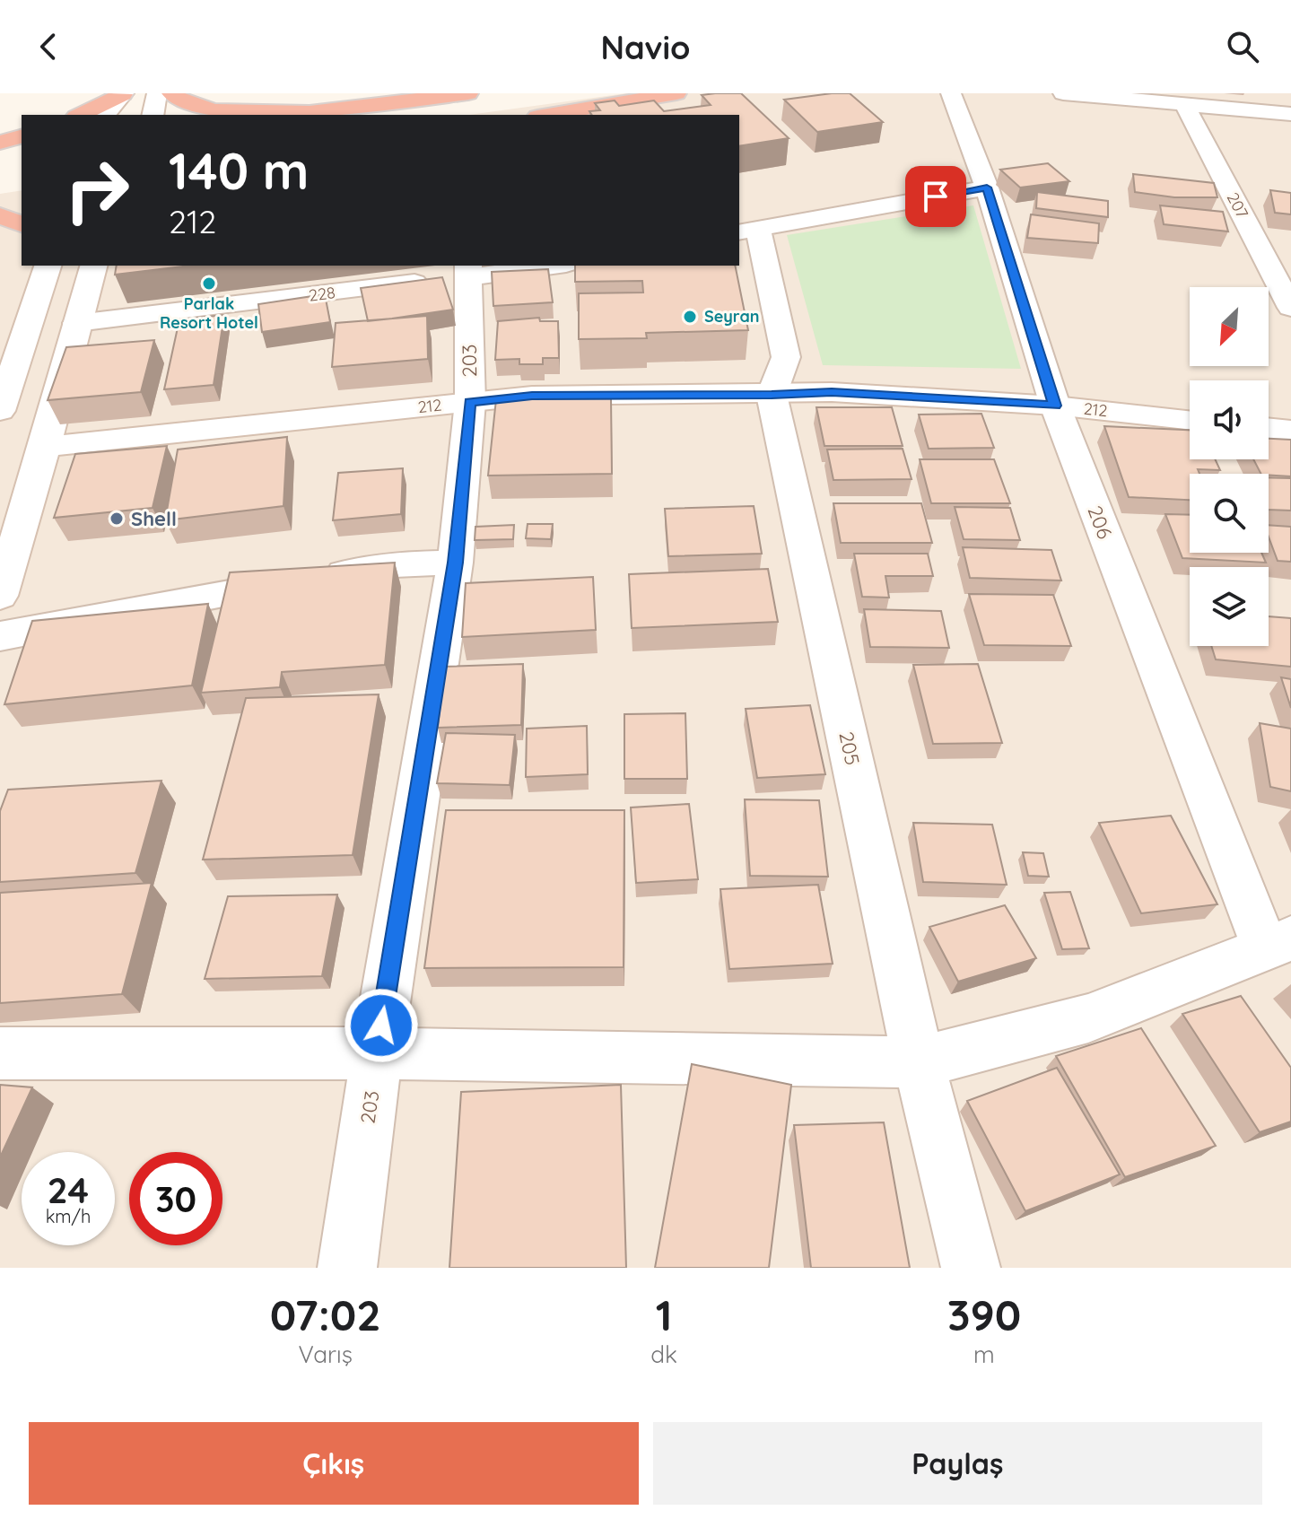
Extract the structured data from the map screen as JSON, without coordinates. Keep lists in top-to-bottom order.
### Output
{
  "streets": {
    "street": [
      "207",
      "228",
      "203",
      "212",
      "206",
      "205"
    ]
  },
  "crossings": [
    ["228", "203"],
    ["203", "212"],
    ["212", "206"],
    ["212", "205"]
  ],
  "places": ["Parlak Resort Hotel", "Seyran", "Shell"],
  "north": "bottom left",
  "page": {
    "header": "Navio",
    "turn": ["140 m", "212"],
    "speed": "24 km/h",
    "limit": "30",
    "eta": [
      "07:02",
      "Varış",
      "1",
      "dk",
      "390",
      "m"
    ],
    "buttons": ["Çıkış", "Paylaş"]
  }
}
